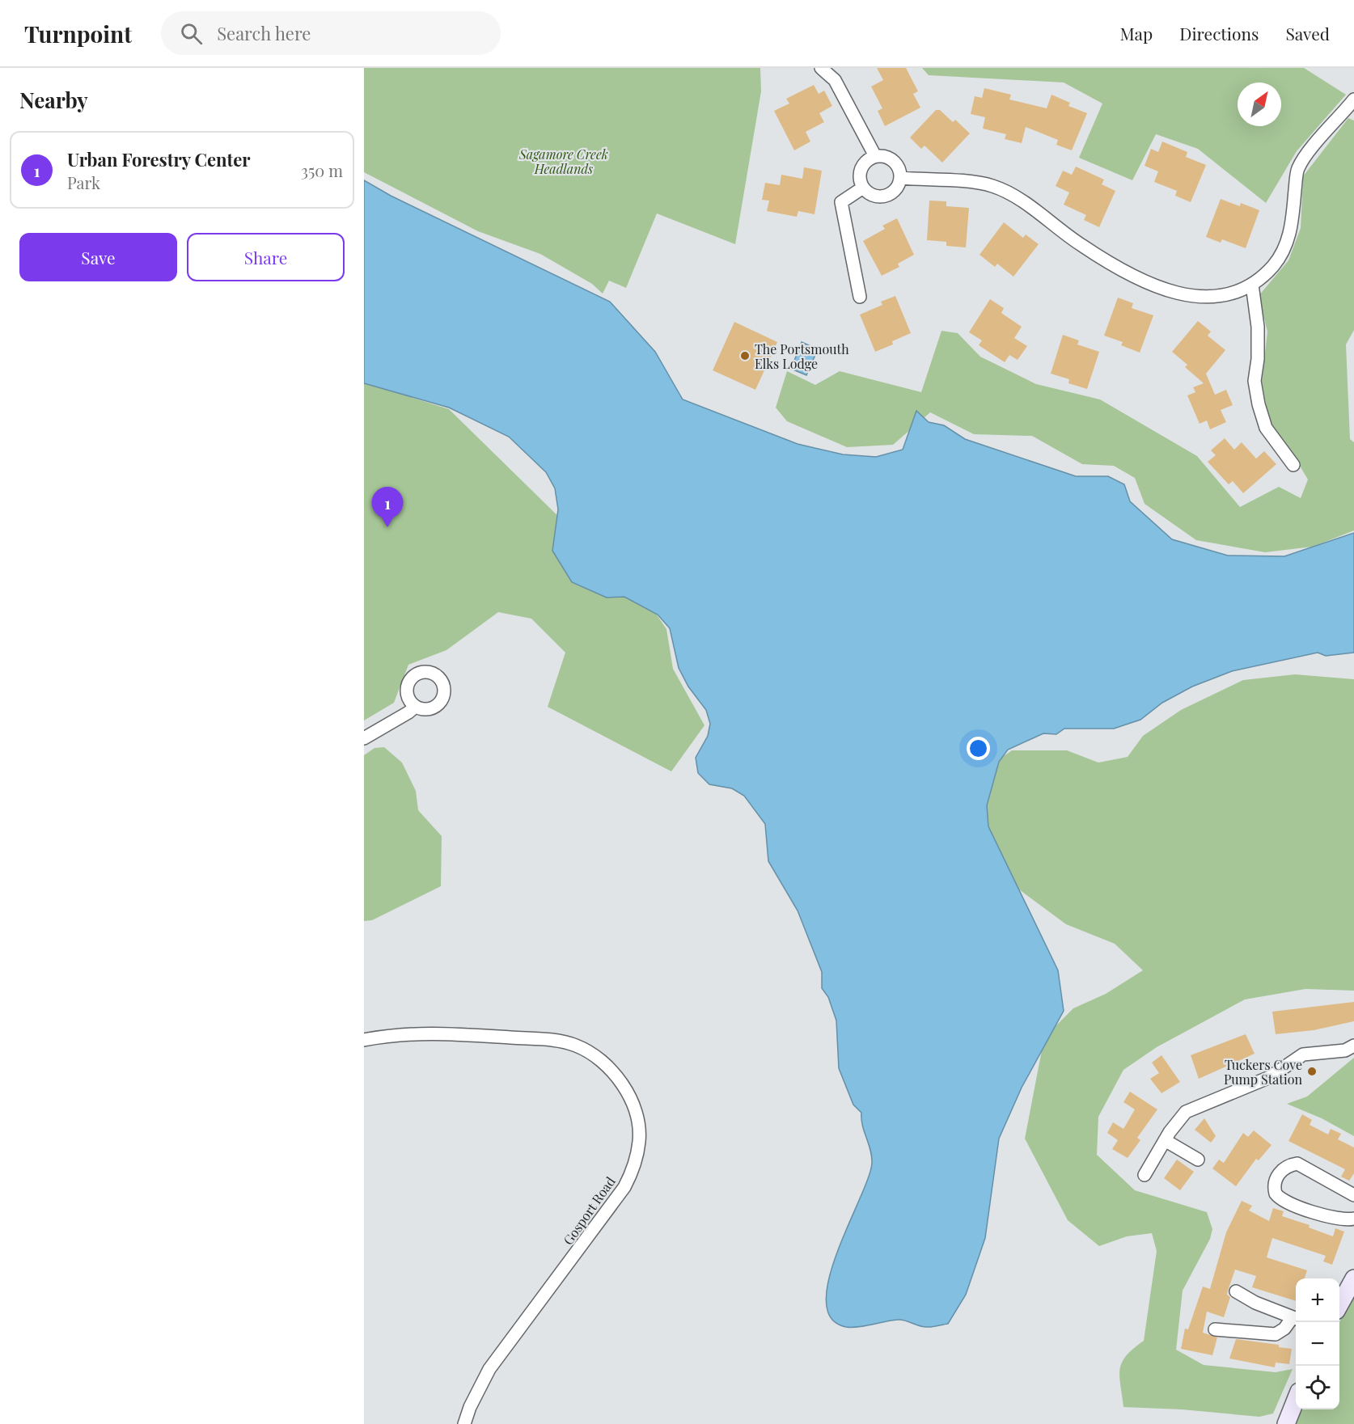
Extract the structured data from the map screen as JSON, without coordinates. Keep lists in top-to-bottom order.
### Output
{
  "streets": {
    "street": ["Gosport Road"]
  },
  "parks": ["Sagamore Creek Headlands"],
  "places": ["The Portsmouth Elks Lodge", "Tuckers Cove Pump Station"],
  "north": "top right",
  "page": {
    "header": "Turnpoint",
    "search": "Search here",
    "nav": ["Map", "Directions", "Saved"],
    "heading": "Nearby",
    "list": [
      {
        "mark": "1",
        "name": "Urban Forestry Center",
        "note": "Park",
        "value": "350 m"
      }
    ],
    "buttons": ["Save", "Share"],
    "pins": "1",
    "map_buttons": ["+", "−"]
  }
}
